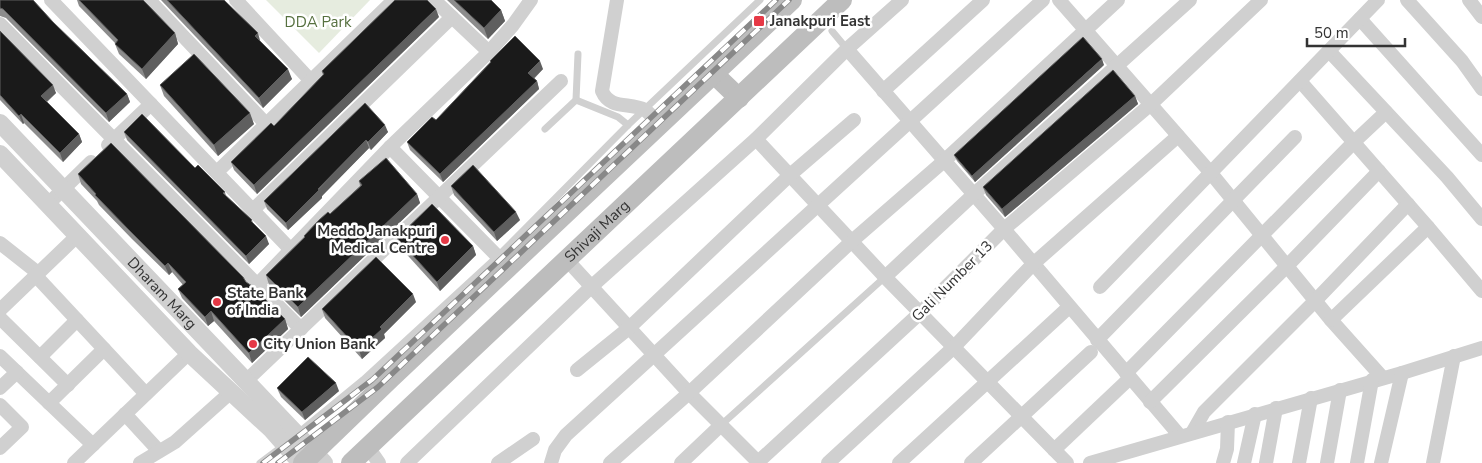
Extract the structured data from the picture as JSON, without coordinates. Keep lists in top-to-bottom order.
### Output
{
  "streets": {
    "main road": ["Shivaji Marg"],
    "street": ["Gali Number 13", "Dharam Marg"]
  },
  "parks": ["DDA Park"],
  "places": {
    "transit": ["Janakpuri East"],
    "other": ["Meddo Janakpuri Medical Centre", "State Bank of India", "City Union Bank"]
  },
  "scale_bar": "50 m"
}
